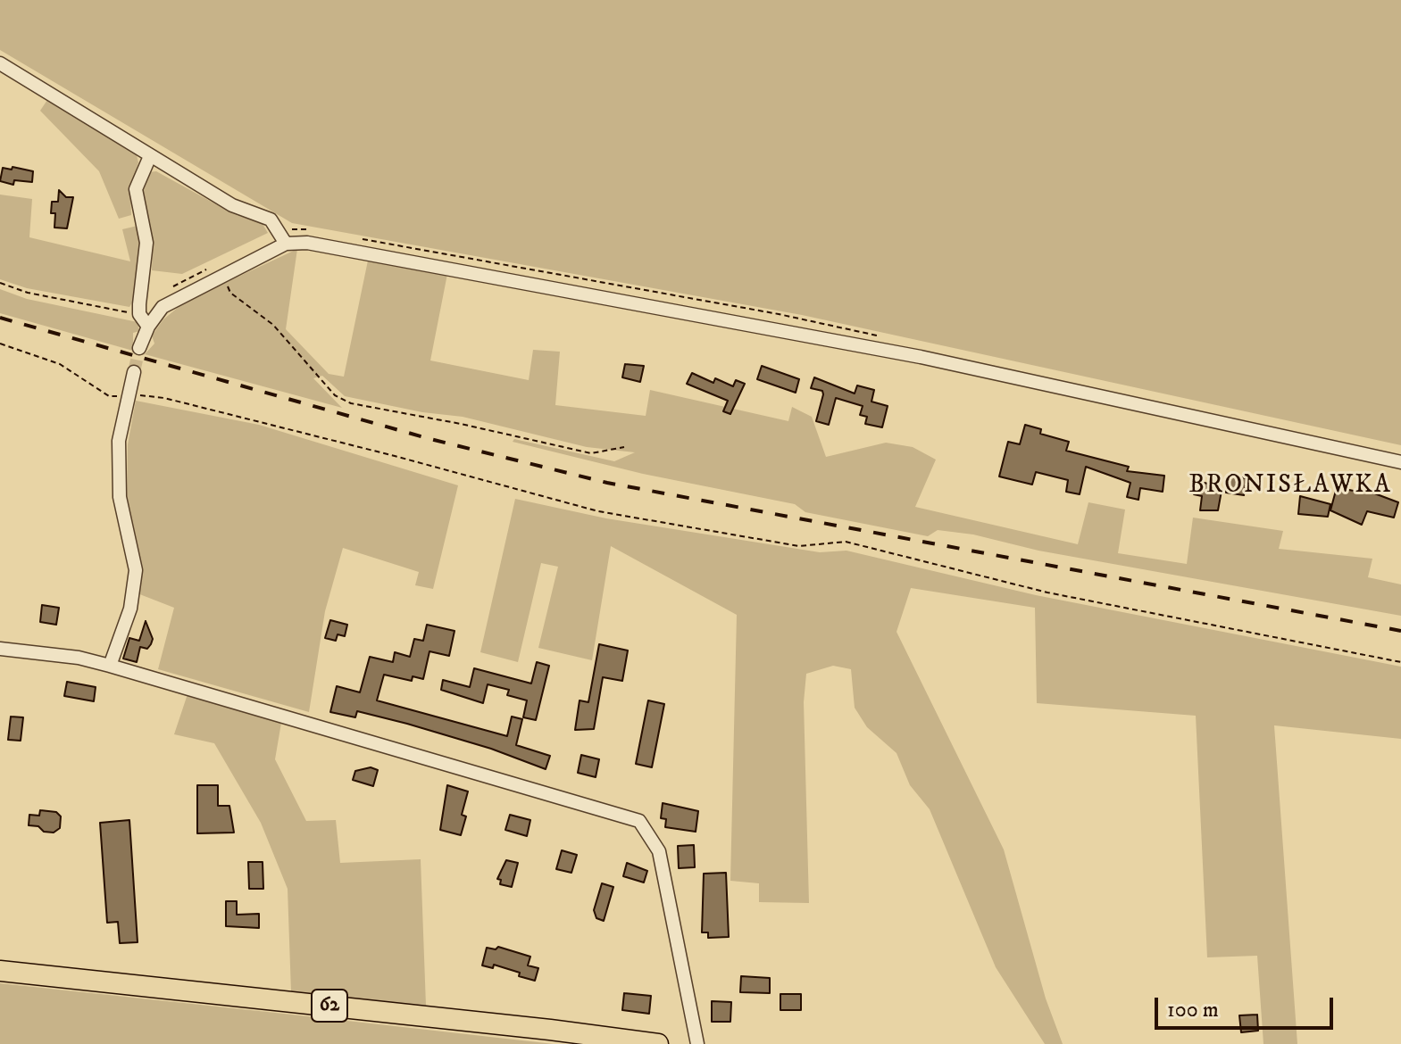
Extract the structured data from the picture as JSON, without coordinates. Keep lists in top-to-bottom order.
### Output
{
  "streets": {
    "main road": ["62"]
  },
  "districts": ["BRONISŁAWKA"],
  "scale_bar": "100 m"
}
